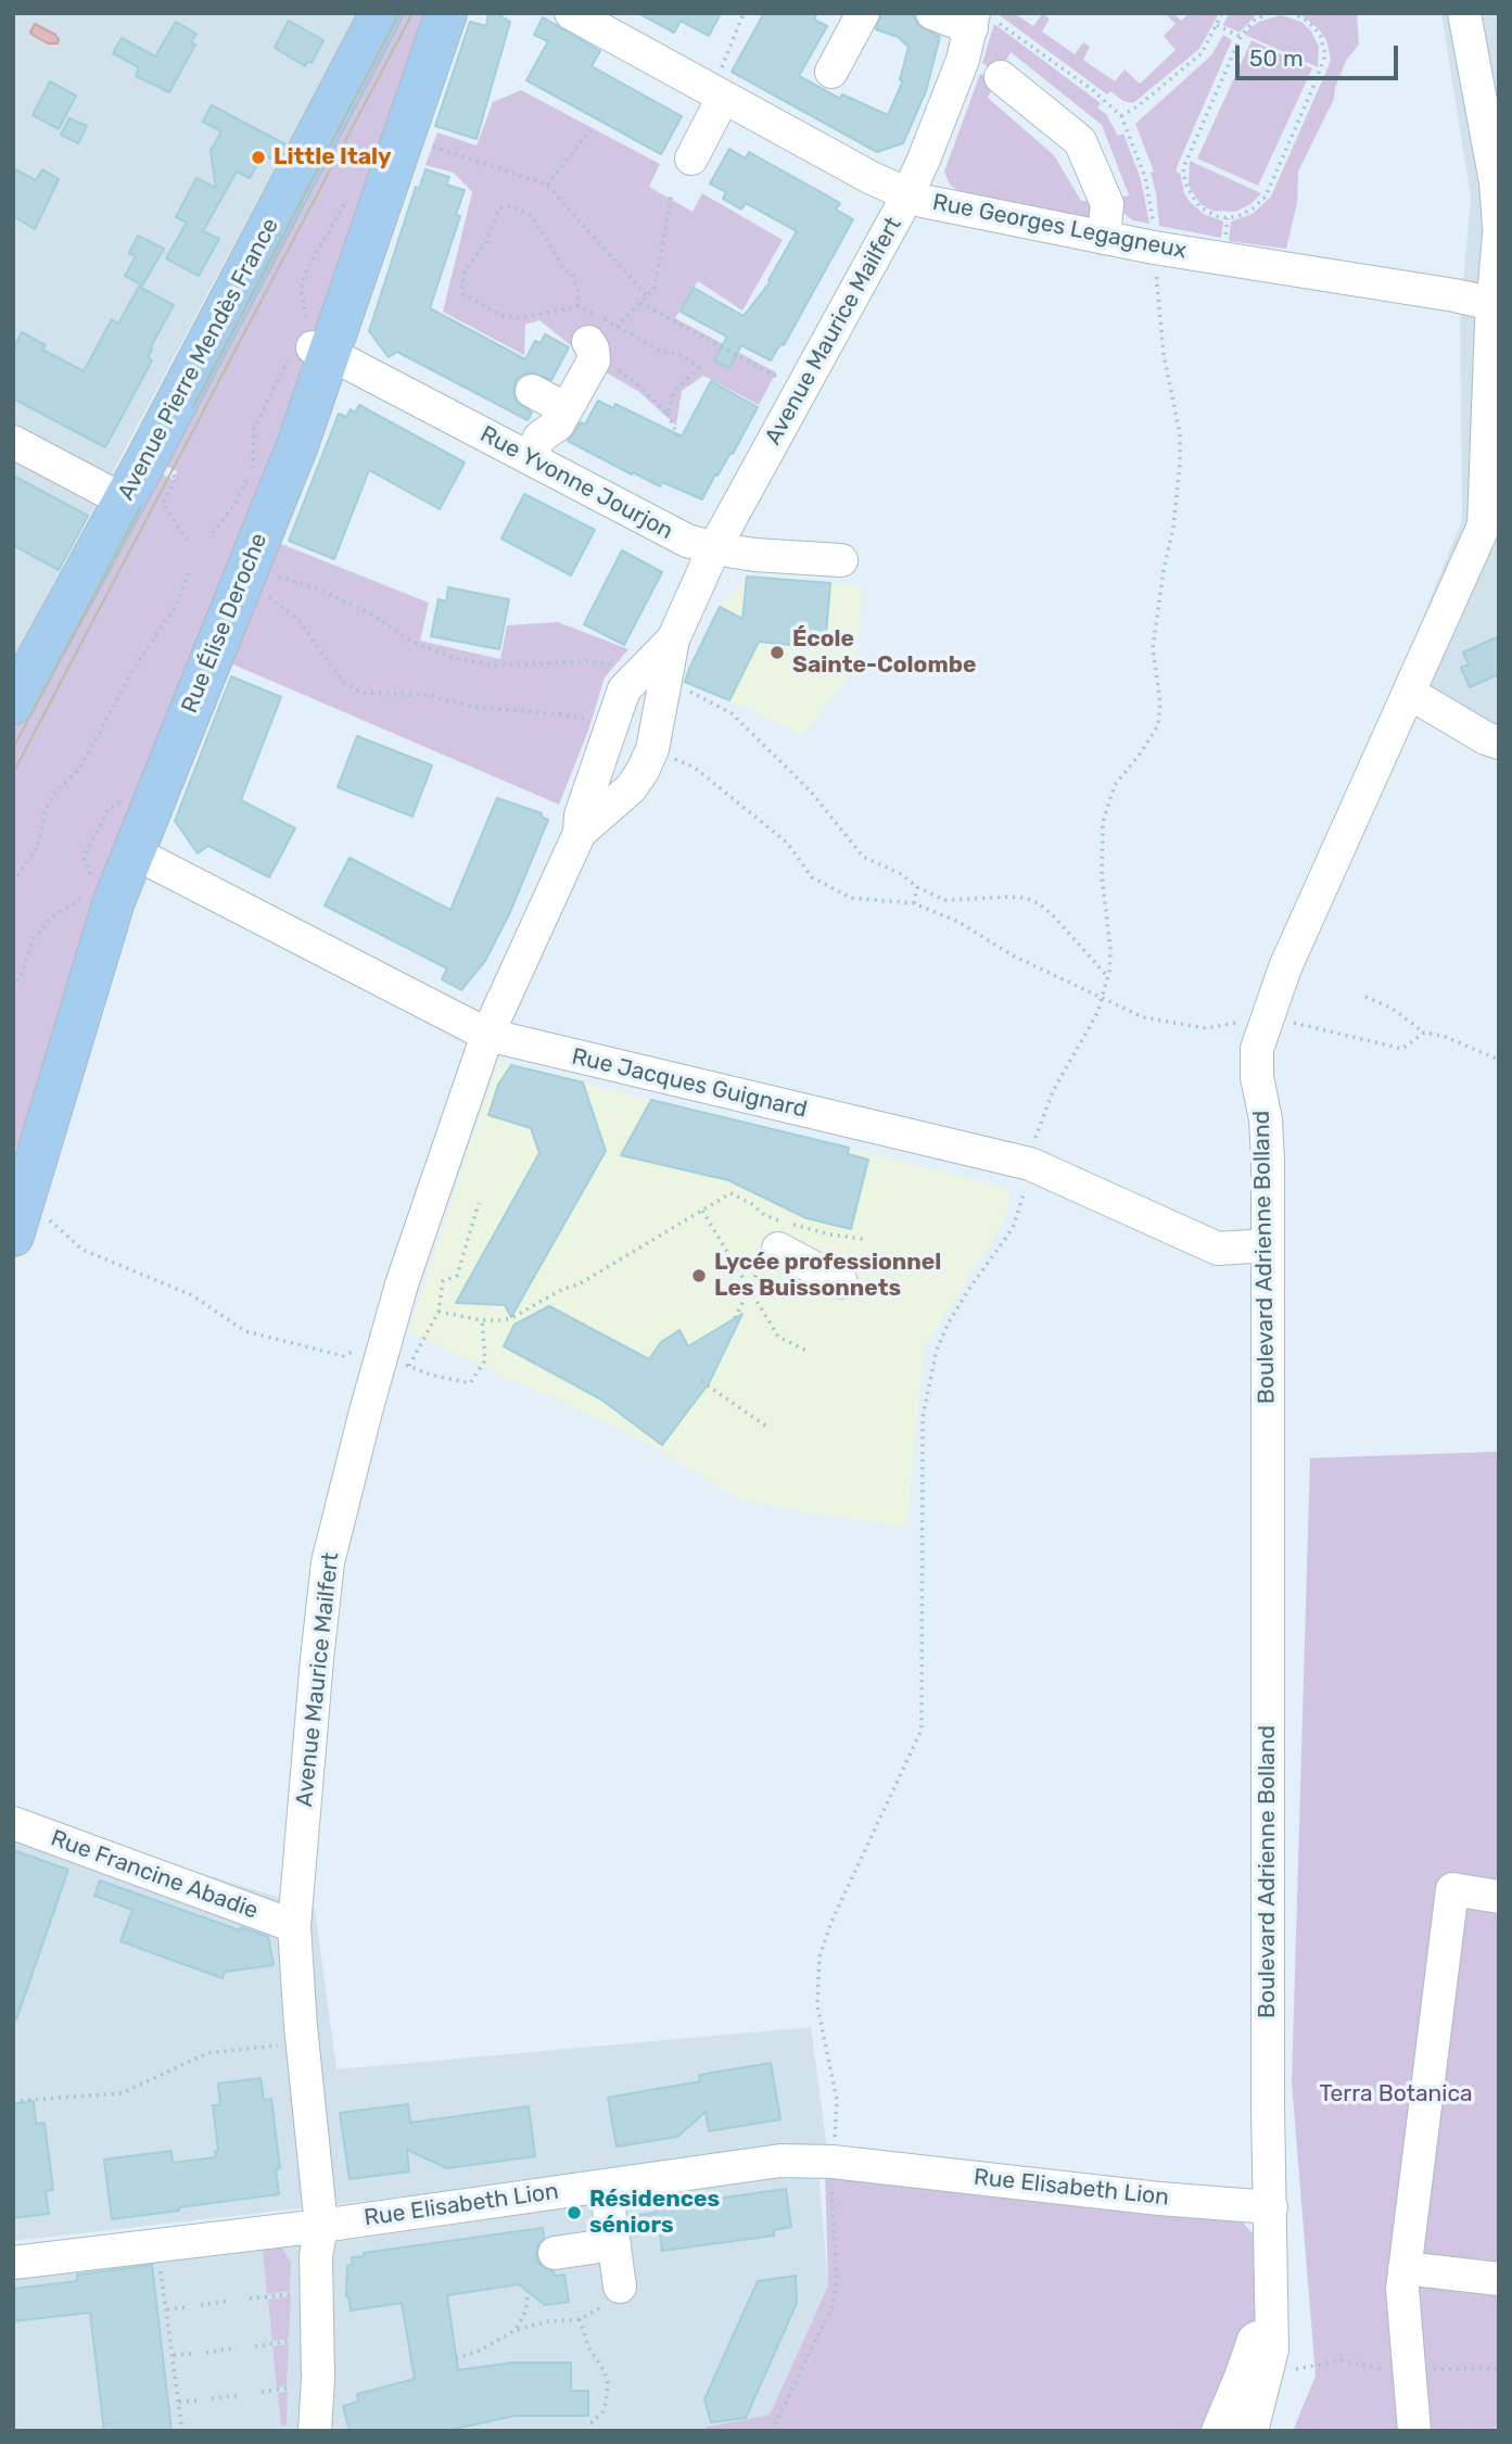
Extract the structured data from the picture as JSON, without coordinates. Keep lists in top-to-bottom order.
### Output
{
  "streets": {
    "main road": ["Avenue Pierre Mendès France", "Rue Élise Deroche"],
    "street": [
      "Rue Georges Legagneux",
      "Avenue Maurice Mailfert",
      "Rue Yvonne Jourjon",
      "Rue Jacques Guignard",
      "Boulevard Adrienne Bolland",
      "Rue Francine Abadie",
      "Rue Elisabeth Lion"
    ]
  },
  "crossings": [
    ["Rue Georges Legagneux", "Avenue Maurice Mailfert"],
    ["Rue Georges Legagneux", "Boulevard Adrienne Bolland"],
    ["Avenue Maurice Mailfert", "Rue Yvonne Jourjon"],
    ["Avenue Maurice Mailfert", "Rue Jacques Guignard"],
    ["Avenue Maurice Mailfert", "Rue Francine Abadie"],
    ["Avenue Maurice Mailfert", "Rue Elisabeth Lion"],
    ["Rue Yvonne Jourjon", "Rue Élise Deroche"],
    ["Rue Élise Deroche", "Rue Jacques Guignard"],
    ["Rue Jacques Guignard", "Boulevard Adrienne Bolland"],
    ["Boulevard Adrienne Bolland", "Rue Elisabeth Lion"]
  ],
  "parks": ["Terra Botanica"],
  "places": [
    "Little Italy",
    "École Sainte-Colombe",
    "Lycée professionnel Les Buissonnets",
    "Résidences séniors"
  ],
  "scale_bar": "50 m"
}
